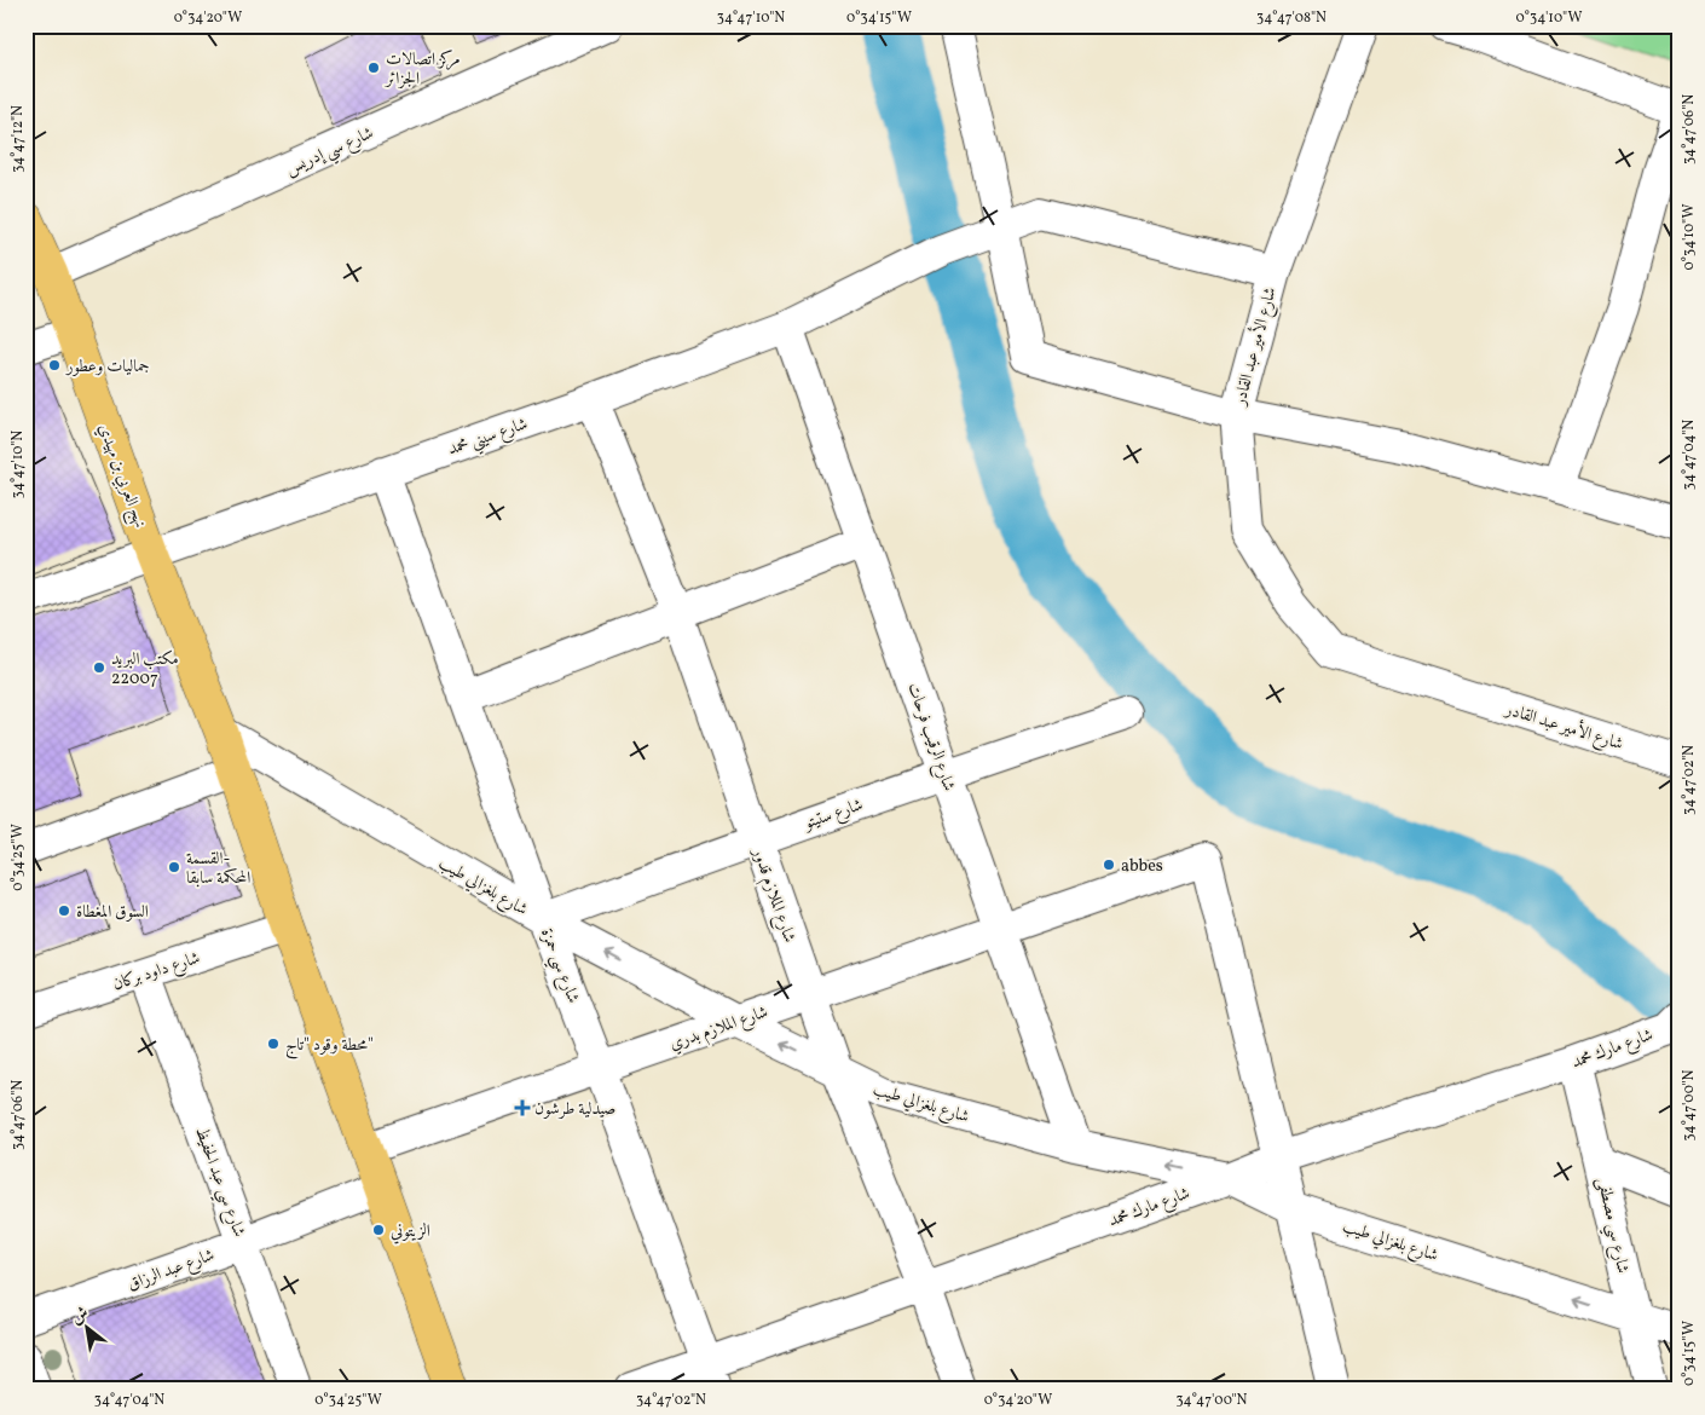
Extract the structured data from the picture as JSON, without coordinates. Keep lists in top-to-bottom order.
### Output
{
  "streets": {
    "main road": ["نهج العربي بن مهيدي"],
    "street": [
      "شارع سي إدريس",
      "شارع الأمير عبد القادر",
      "شارع سيني محمد",
      "شارع الرقيب فرحات",
      "شارع ستيتو",
      "شارع بلغزالي طيب",
      "شارع الملازم قدور",
      "شارع سي حمزة",
      "شارع داود بركان",
      "شارع الملازم بدري",
      "شارع مارك محمد",
      "شارع سي عبد الحفيظ",
      "شارع سي مصطفى",
      "شارع عبد الرزاق"
    ]
  },
  "crossings": [
    ["شارع سي إدريس", "نهج العربي بن مهيدي"],
    ["شارع الأمير عبد القادر", "شارع سيني محمد"],
    ["شارع سيني محمد", "نهج العربي بن مهيدي"],
    ["شارع سيني محمد", "شارع الرقيب فرحات"],
    ["شارع سيني محمد", "شارع الملازم قدور"],
    ["شارع سيني محمد", "شارع سي حمزة"],
    ["نهج العربي بن مهيدي", "شارع بلغزالي طيب"],
    ["نهج العربي بن مهيدي", "شارع داود بركان"],
    ["نهج العربي بن مهيدي", "شارع الملازم بدري"],
    ["نهج العربي بن مهيدي", "شارع عبد الرزاق"],
    ["شارع الرقيب فرحات", "شارع ستيتو"],
    ["شارع الرقيب فرحات", "شارع بلغزالي طيب"],
    ["شارع الرقيب فرحات", "شارع الملازم بدري"],
    ["شارع ستيتو", "شارع بلغزالي طيب"],
    ["شارع ستيتو", "شارع الملازم قدور"],
    ["شارع ستيتو", "شارع سي حمزة"],
    ["شارع بلغزالي طيب", "شارع الملازم قدور"],
    ["شارع بلغزالي طيب", "شارع سي حمزة"],
    ["شارع بلغزالي طيب", "شارع الملازم بدري"],
    ["شارع بلغزالي طيب", "شارع مارك محمد"],
    ["شارع بلغزالي طيب", "شارع سي مصطفى"],
    ["شارع الملازم قدور", "شارع الملازم بدري"],
    ["شارع الملازم قدور", "شارع مارك محمد"],
    ["شارع سي حمزة", "شارع الملازم بدري"],
    ["شارع سي حمزة", "شارع مارك محمد"],
    ["شارع داود بركان", "شارع سي عبد الحفيظ"],
    ["شارع الملازم بدري", "شارع مارك محمد"],
    ["شارع مارك محمد", "شارع سي مصطفى"],
    ["شارع سي عبد الحفيظ", "شارع عبد الرزاق"]
  ],
  "one_way": ["شارع بلغزالي طيب"],
  "places": {
    "other": [
      "مركز اتصالات الجزائر",
      "جماليات وعطور",
      "مكتب البريد 22007",
      "abbes",
      "القسمة- المحكمة سابقا",
      "السوق المغطاة",
      "محطة وقود \"تاج\"",
      "الزيتوني"
    ],
    "health": ["صيدلية طرشون"]
  },
  "north": "top left",
  "coordinates": [
    "0°34'20\"W",
    "34°47'10\"N",
    "0°34'15\"W",
    "34°47'08\"N",
    "0°34'10\"W",
    "34°47'06\"N",
    "34°47'12\"N",
    "34°47'04\"N",
    "34°47'02\"N",
    "0°34'25\"W",
    "34°47'00\"N"
  ]
}
